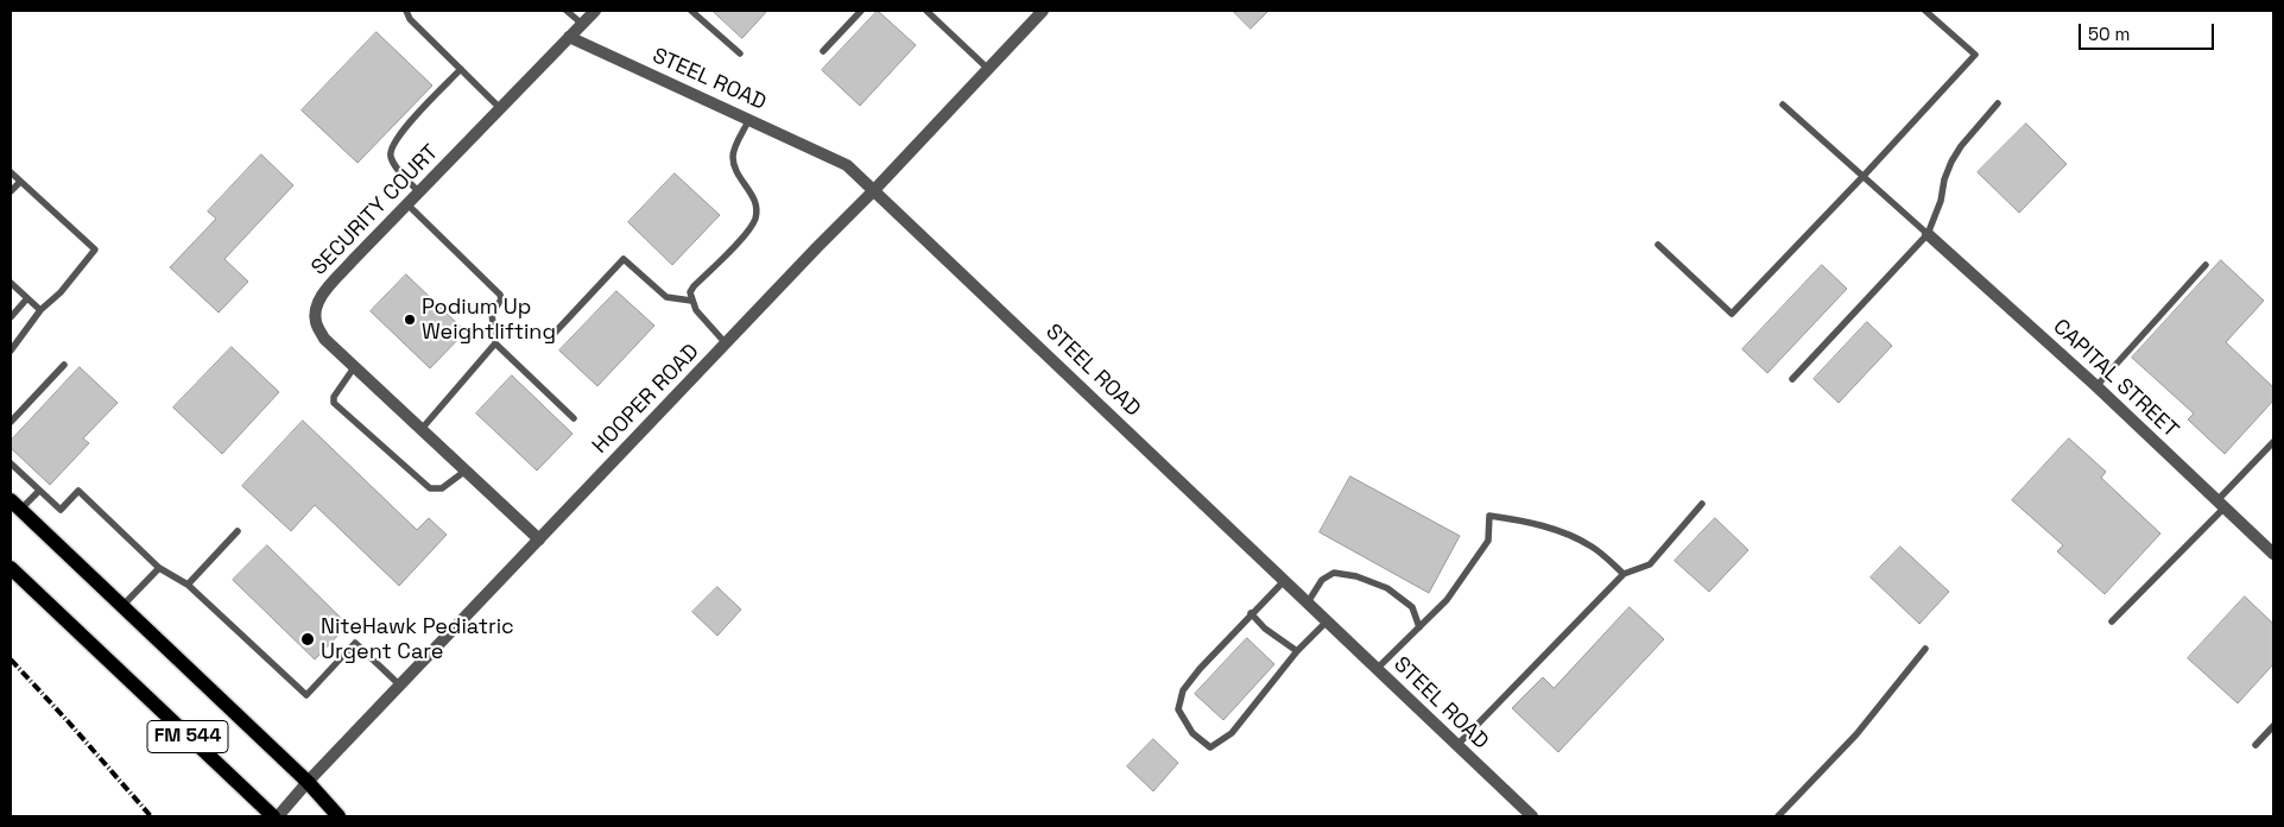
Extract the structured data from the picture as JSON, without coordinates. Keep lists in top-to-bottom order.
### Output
{
  "streets": {
    "main road": ["FM 544"],
    "street": [
      "STEEL ROAD",
      "SECURITY COURT",
      "CAPITAL STREET",
      "HOOPER ROAD"
    ]
  },
  "crossings": [
    ["STEEL ROAD", "SECURITY COURT"],
    ["STEEL ROAD", "HOOPER ROAD"],
    ["SECURITY COURT", "HOOPER ROAD"],
    ["HOOPER ROAD", "FM 544"]
  ],
  "places": ["Podium Up Weightlifting", "NiteHawk Pediatric Urgent Care"],
  "scale_bar": "50 m"
}
